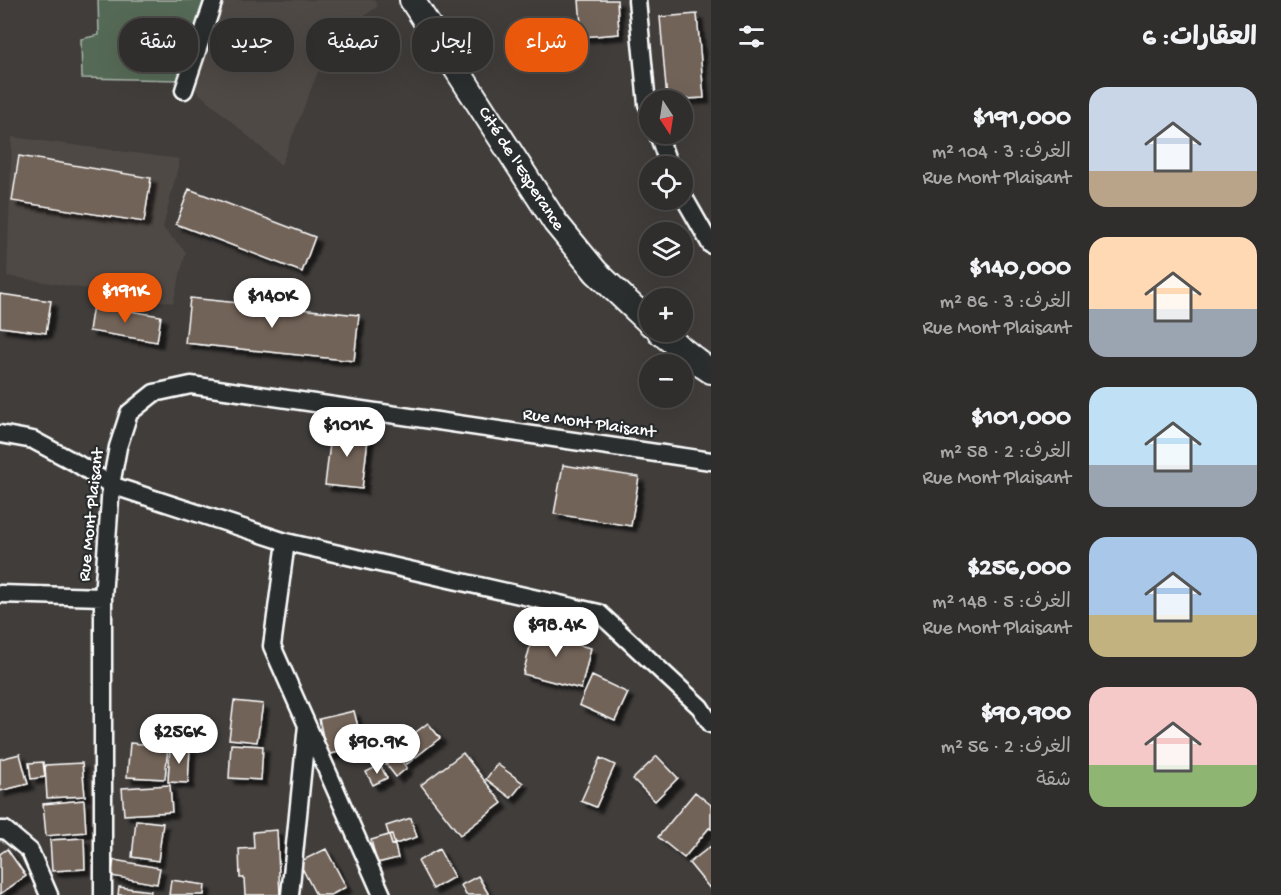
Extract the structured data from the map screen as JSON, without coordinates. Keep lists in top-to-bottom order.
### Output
{
  "streets": {
    "main road": ["Cité de l'Esperance"],
    "street": ["Rue Mont Plaisant"]
  },
  "north": "bottom",
  "page": {
    "heading": "العقارات: 6",
    "chip": [
      "شراء",
      "إيجار",
      "تصفية",
      "جديد",
      "شقة"
    ],
    "list": [
      {
        "name": "$191,000",
        "note": "الغرف: 3 · 104 m² · Rue Mont Plaisant"
      },
      {
        "name": "$140,000",
        "note": "الغرف: 3 · 86 m² · Rue Mont Plaisant"
      },
      {
        "name": "$101,000",
        "note": "الغرف: 2 · 58 m² · Rue Mont Plaisant"
      },
      {
        "name": "$256,000",
        "note": "الغرف: 5 · 148 m² · Rue Mont Plaisant"
      },
      {
        "name": "$90,900",
        "note": "الغرف: 2 · 56 m² · شقة"
      }
    ],
    "map_buttons": ["+", "−"],
    "price": [
      "$191K",
      "$140K",
      "$101K",
      "$98.4K",
      "$256K",
      "$90.9K"
    ]
  }
}
